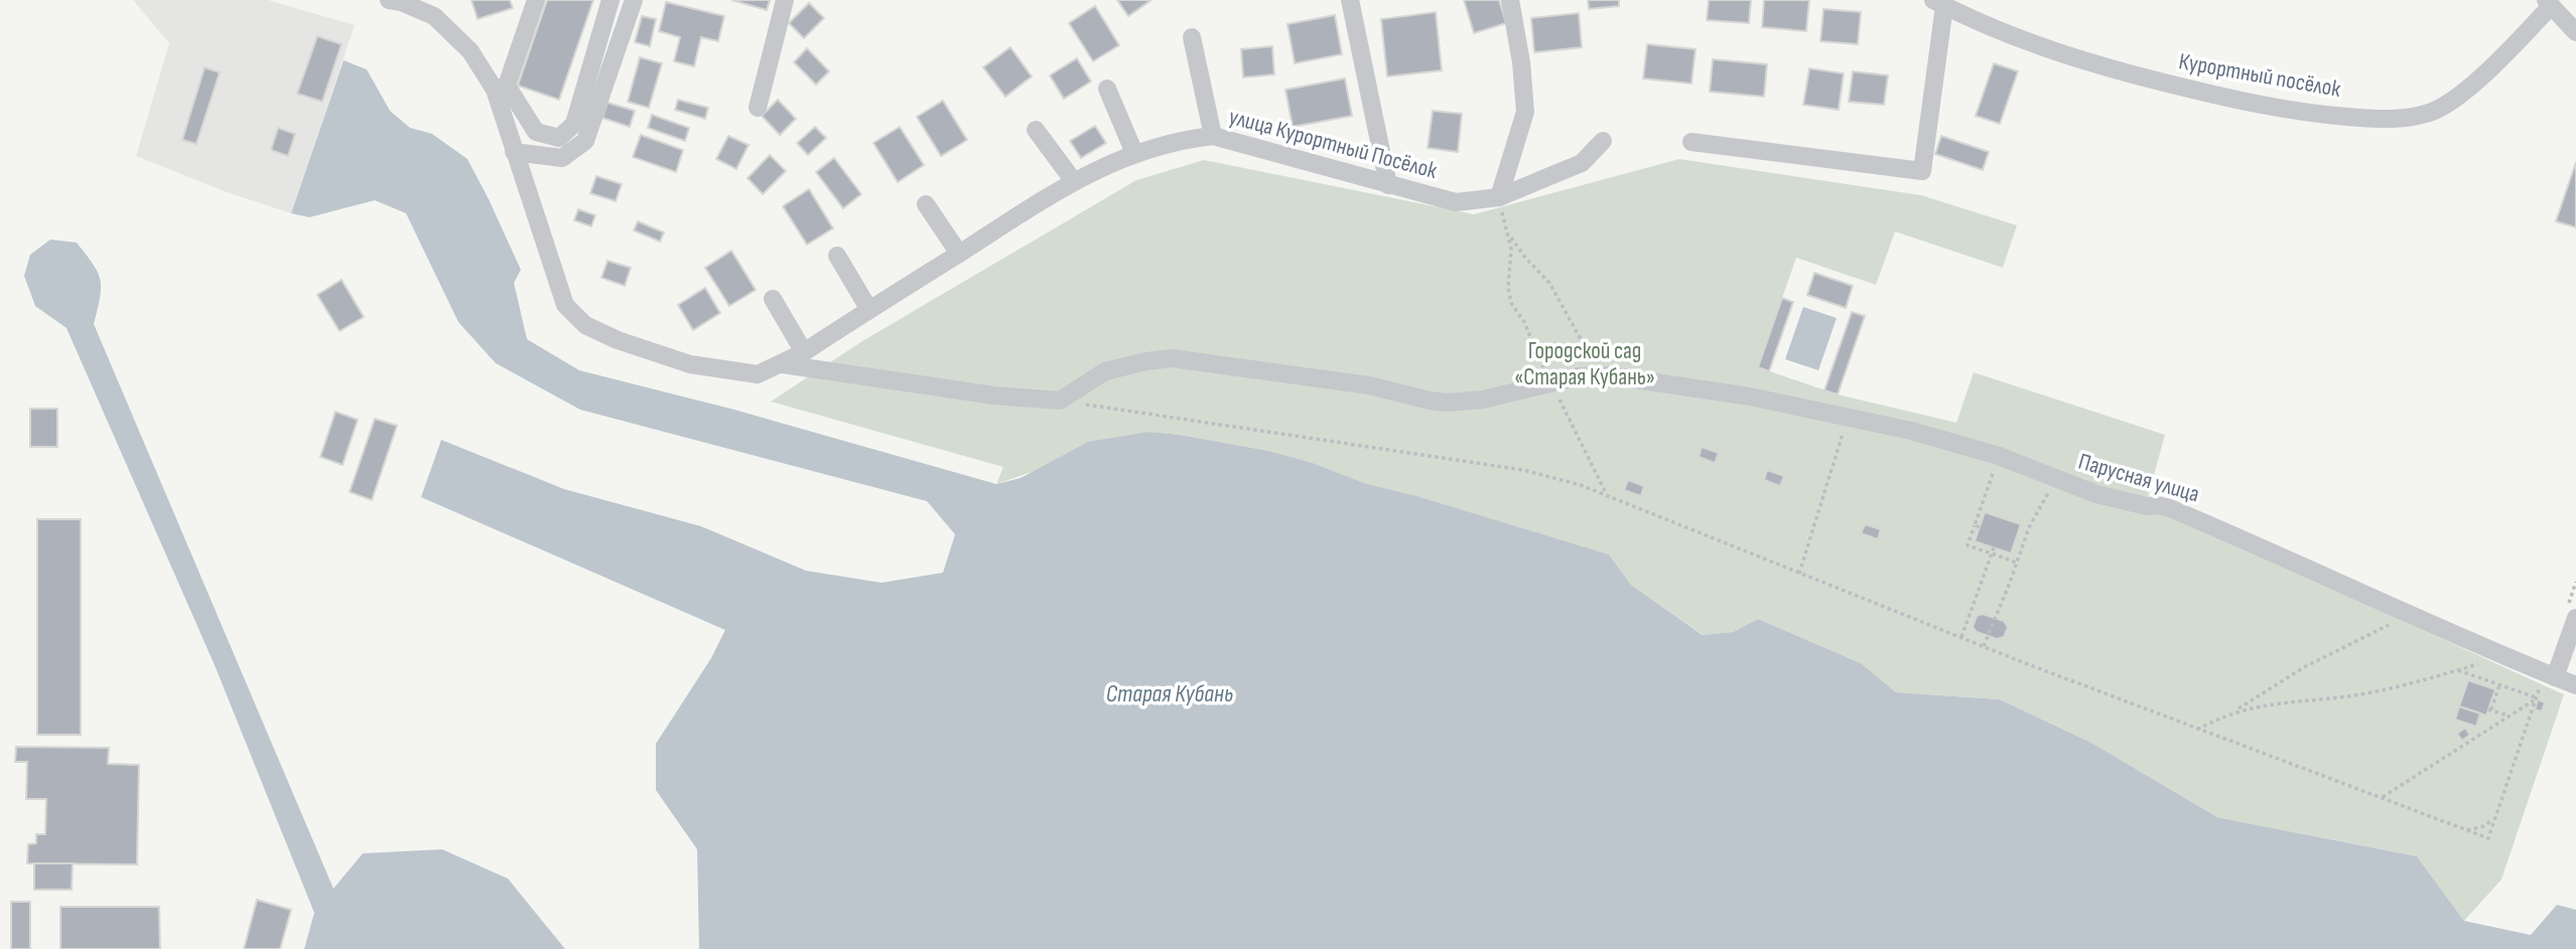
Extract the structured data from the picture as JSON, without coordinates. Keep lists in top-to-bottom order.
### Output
{
  "streets": {
    "street": ["Курортный посёлок", "улица Курортный Посёлок", "Парусная улица"]
  },
  "water": ["Старая Кубань"],
  "parks": ["Городской сад «Старая Кубань»"]
}
